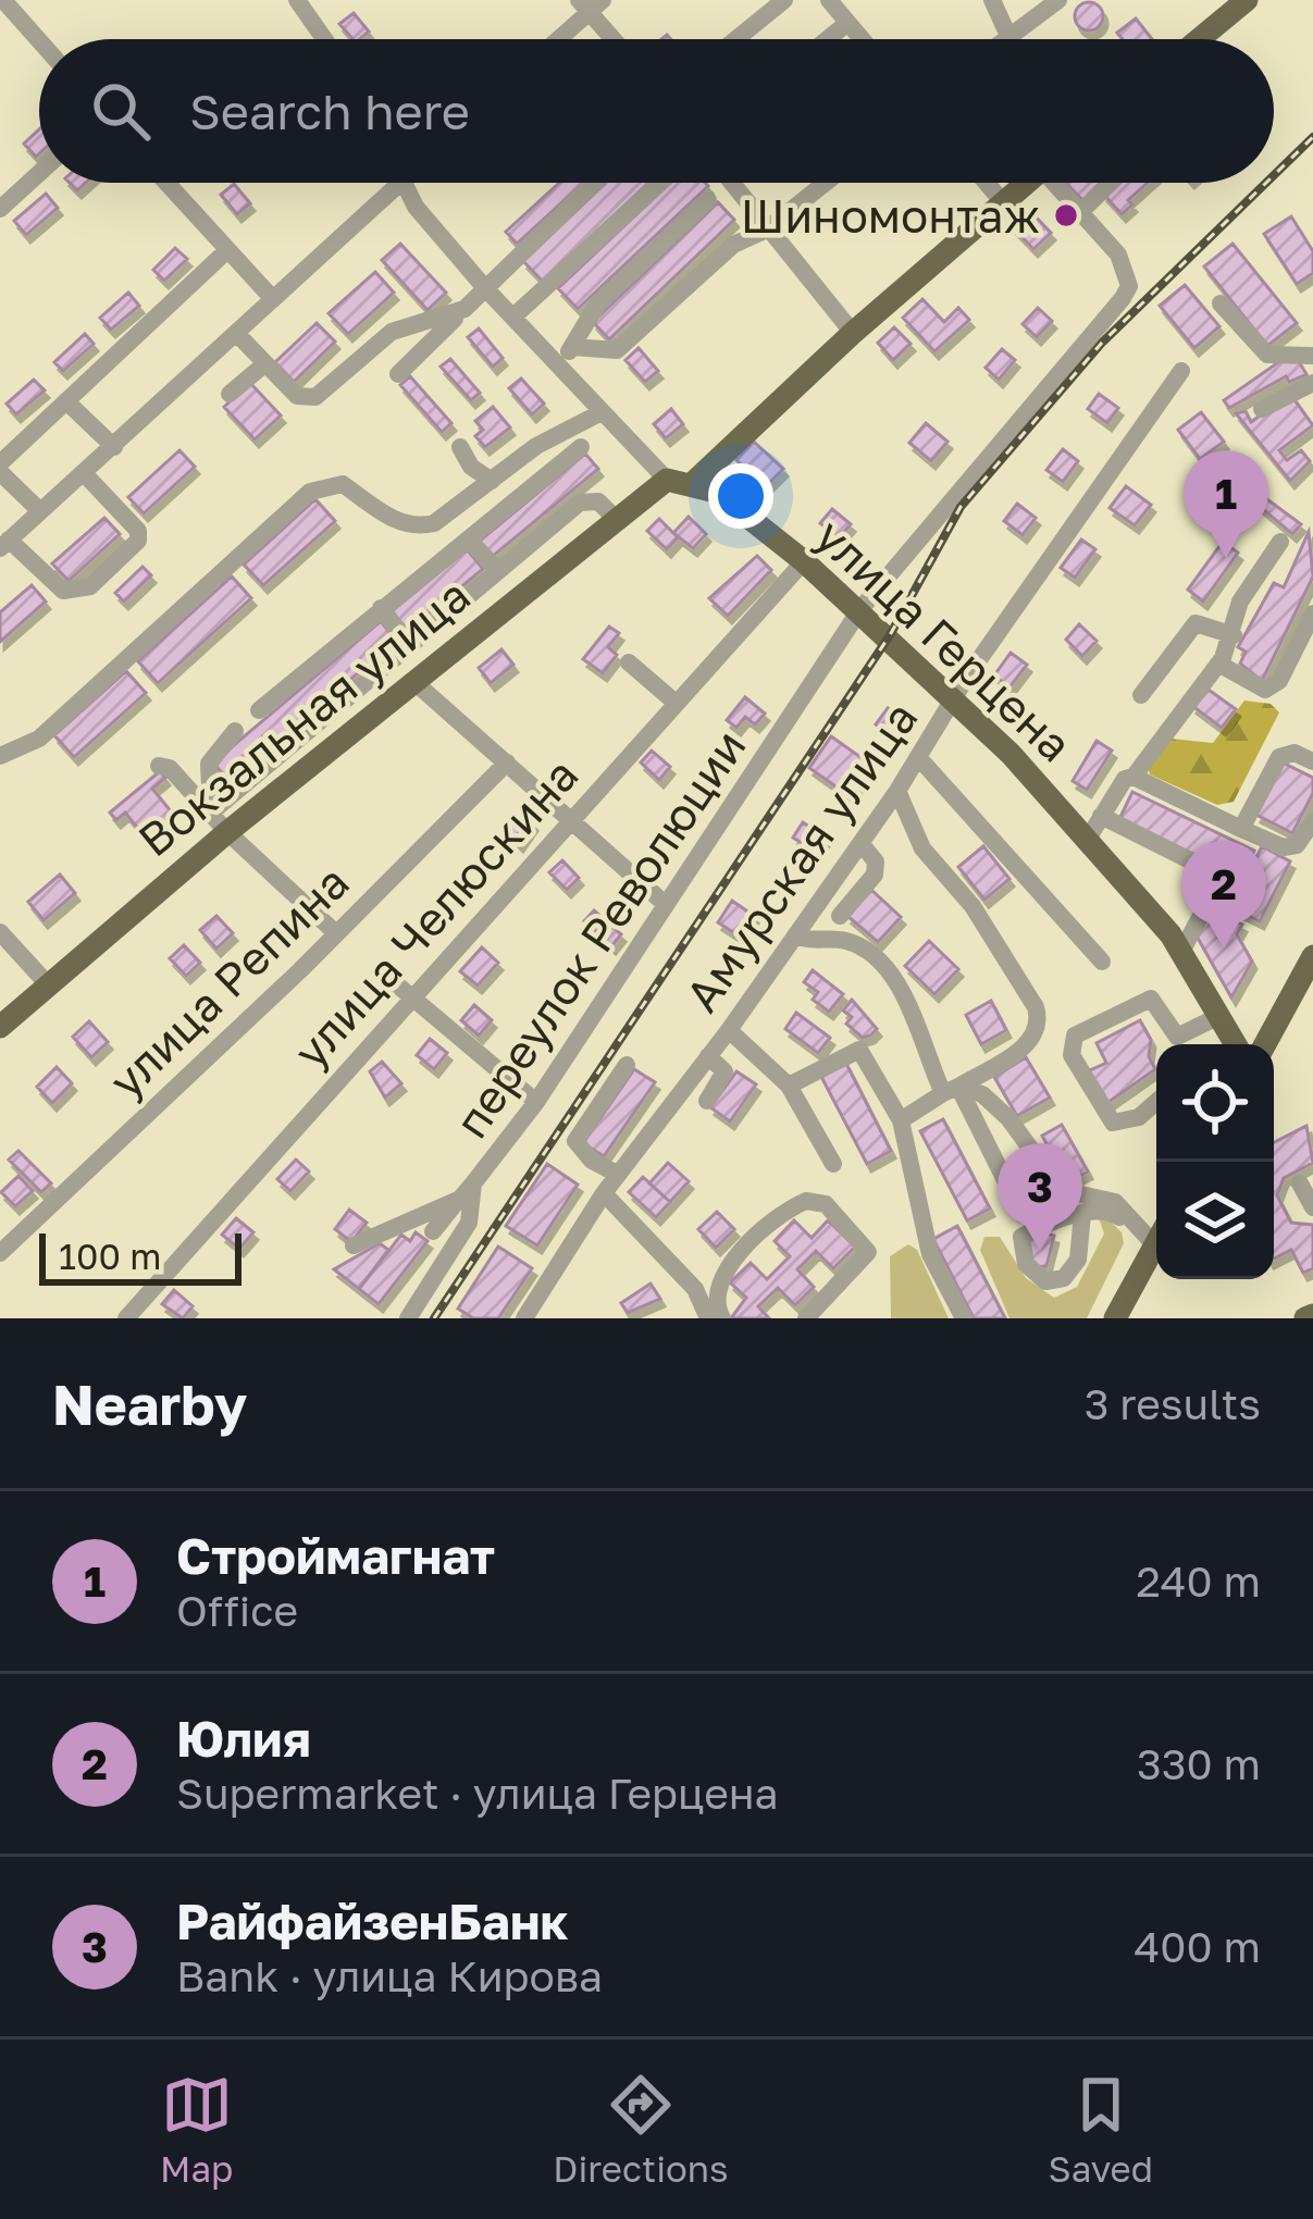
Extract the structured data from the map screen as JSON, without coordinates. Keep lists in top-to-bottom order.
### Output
{
  "streets": {
    "main road": ["улица Герцена", "Вокзальная улица"],
    "street": [
      "Амурская улица",
      "улица Челюскина",
      "переулок Революции",
      "улица Репина"
    ]
  },
  "crossings": [
    ["улица Герцена", "Вокзальная улица"],
    ["улица Герцена", "Амурская улица"],
    ["улица Герцена", "улица Челюскина"],
    ["улица Герцена", "переулок Революции"]
  ],
  "places": ["Шиномонтаж"],
  "scale_bar": "100 m",
  "page": {
    "search": "Search here",
    "pins": ["1", "2", "3"],
    "scale": "100 m",
    "heading": ["Nearby", "3 results"],
    "list": [
      {
        "mark": "1",
        "name": "Строймагнат",
        "note": "Office",
        "value": "240 m"
      },
      {
        "mark": "2",
        "name": "Юлия",
        "note": "Supermarket · улица Герцена",
        "value": "330 m"
      },
      {
        "mark": "3",
        "name": "РайфайзенБанк",
        "note": "Bank · улица Кирова",
        "value": "400 m"
      }
    ],
    "nav": ["Map", "Directions", "Saved"]
  }
}
